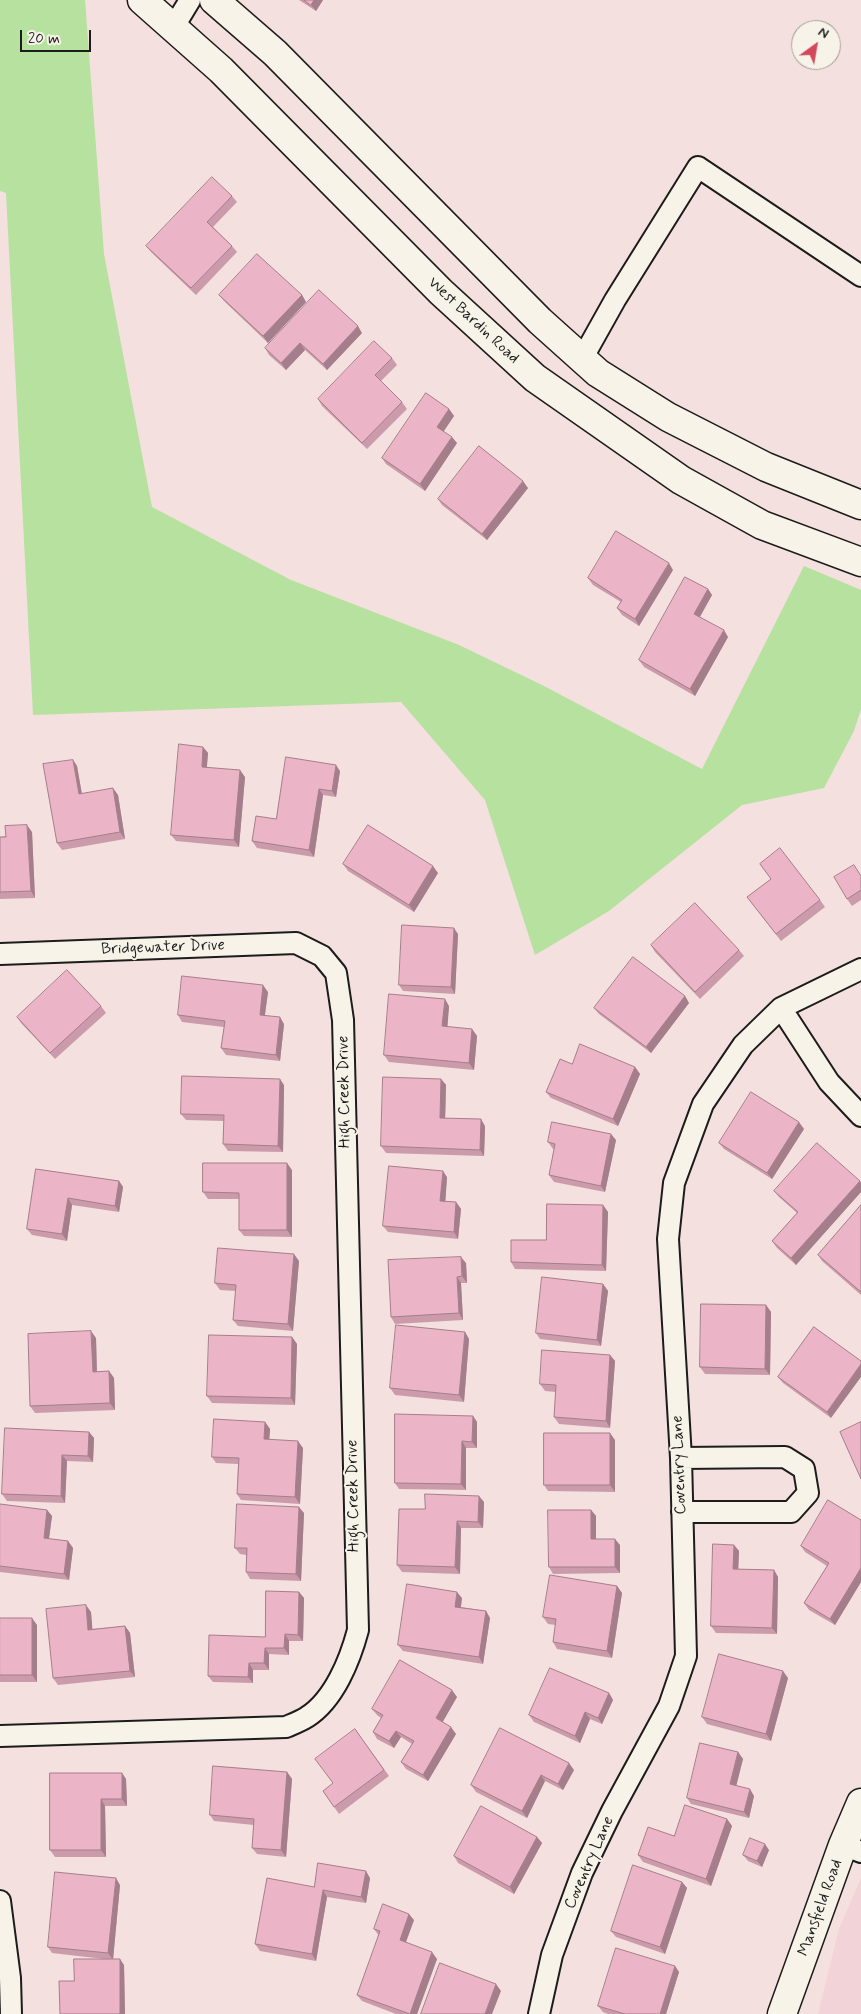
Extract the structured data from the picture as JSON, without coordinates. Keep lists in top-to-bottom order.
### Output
{
  "streets": {
    "main road": ["West Bardin Road", "Mansfield Road"],
    "street": ["Bridgewater Drive", "High Creek Drive", "Coventry Lane"]
  },
  "crossings": [
    ["Bridgewater Drive", "High Creek Drive"]
  ],
  "scale_bar": "20 m",
  "north": "top right"
}
